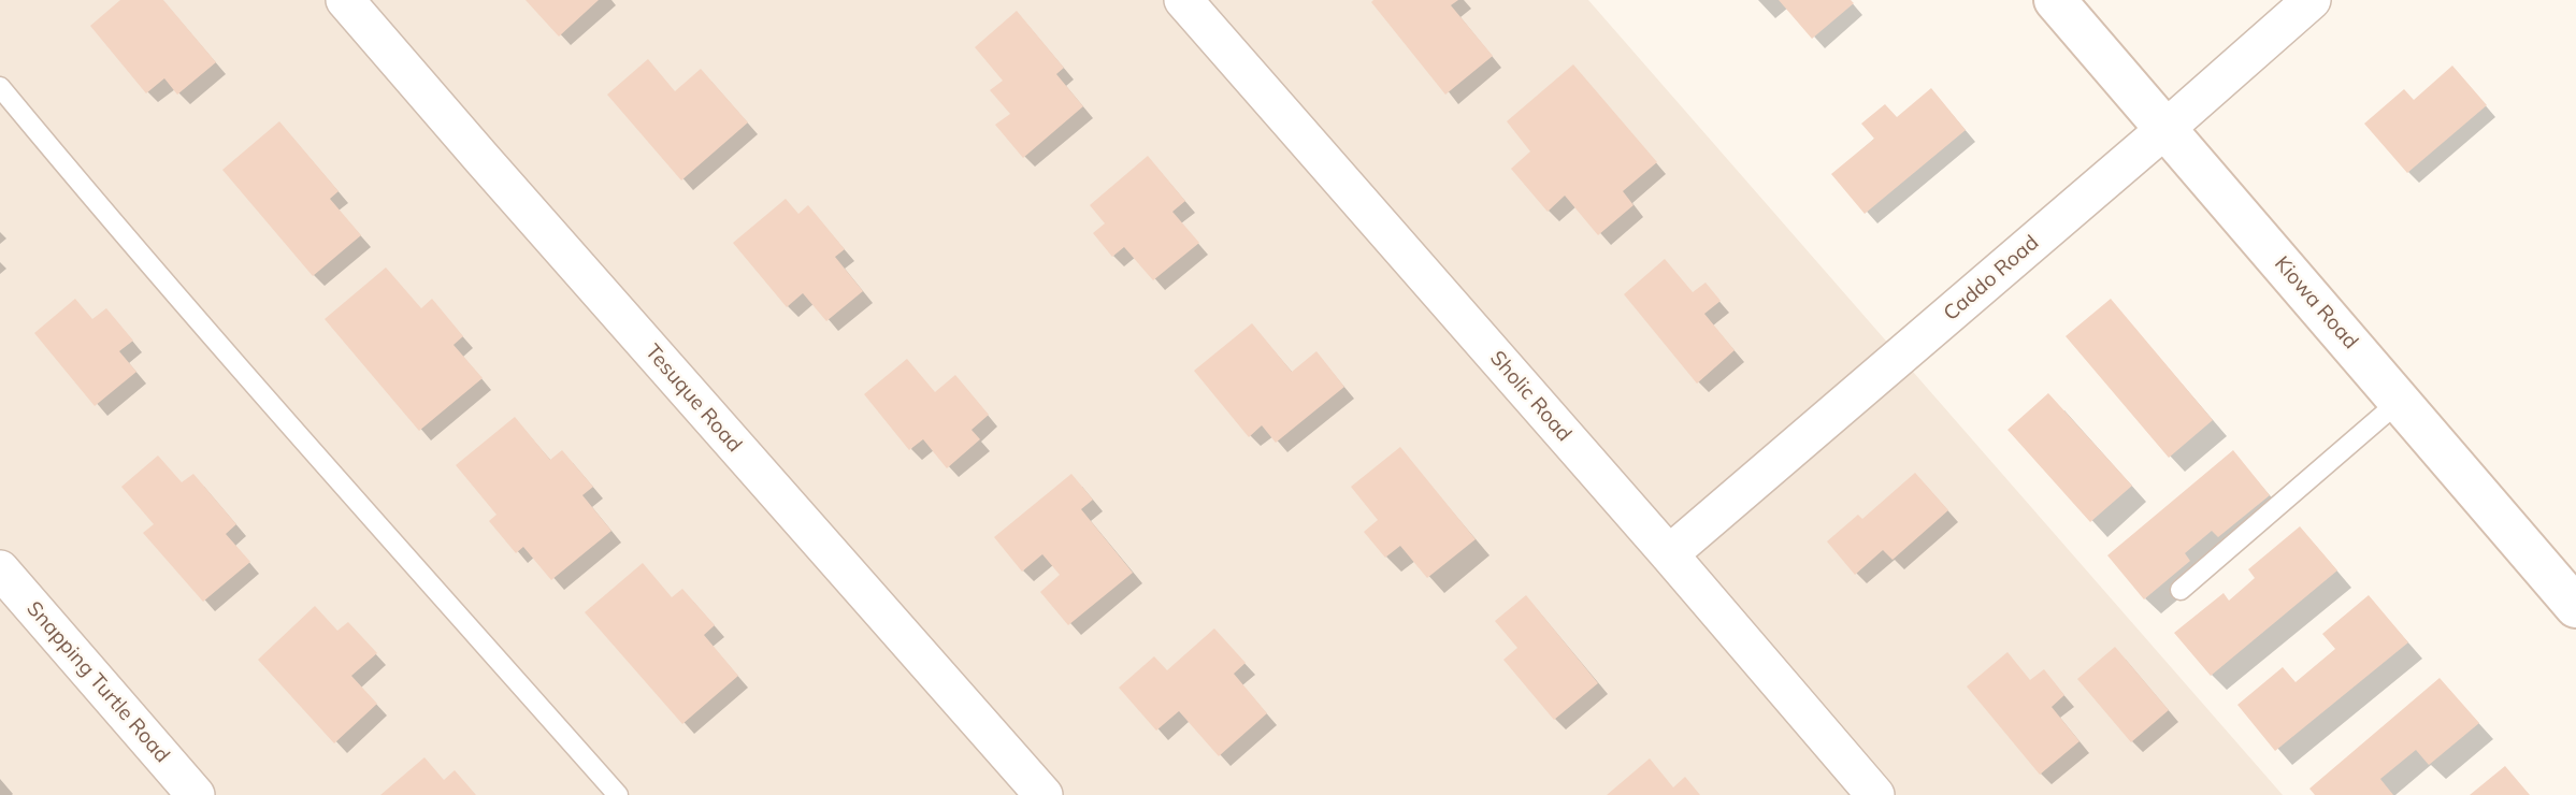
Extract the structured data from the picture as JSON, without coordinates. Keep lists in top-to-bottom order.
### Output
{
  "streets": {
    "street": [
      "Caddo Road",
      "Kiowa Road",
      "Sholic Road",
      "Tesuque Road",
      "Snapping Turtle Road"
    ]
  },
  "crossings": [
    ["Caddo Road", "Kiowa Road"],
    ["Caddo Road", "Sholic Road"]
  ]
}
